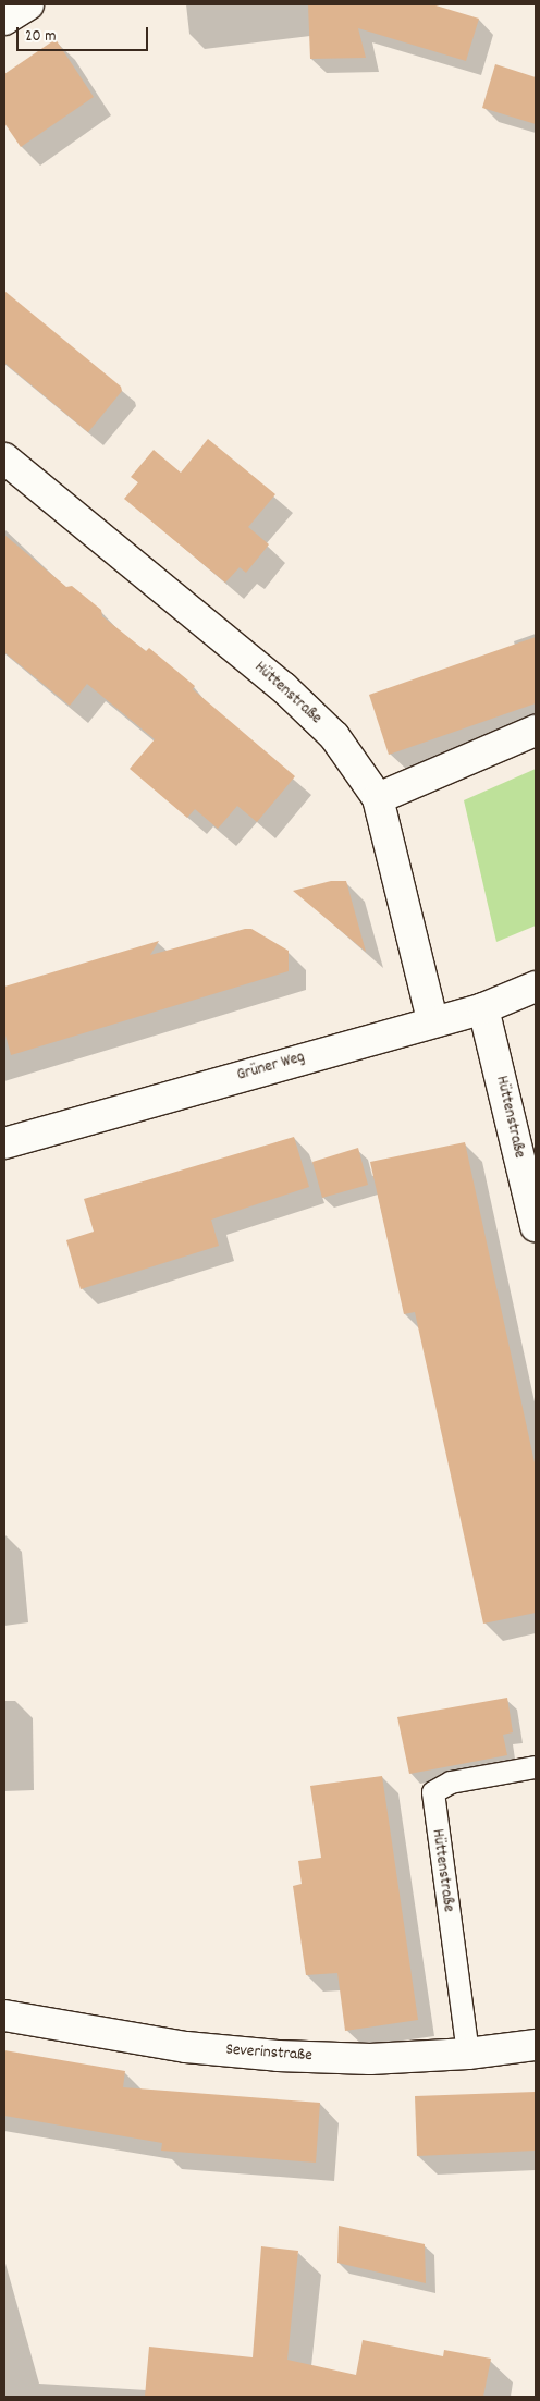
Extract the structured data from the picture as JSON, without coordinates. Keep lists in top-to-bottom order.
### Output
{
  "streets": {
    "street": ["Hüttenstraße", "Grüner Weg", "Severinstraße"]
  },
  "crossings": [
    ["Hüttenstraße", "Grüner Weg"],
    ["Hüttenstraße", "Severinstraße"]
  ],
  "scale_bar": "20 m"
}
